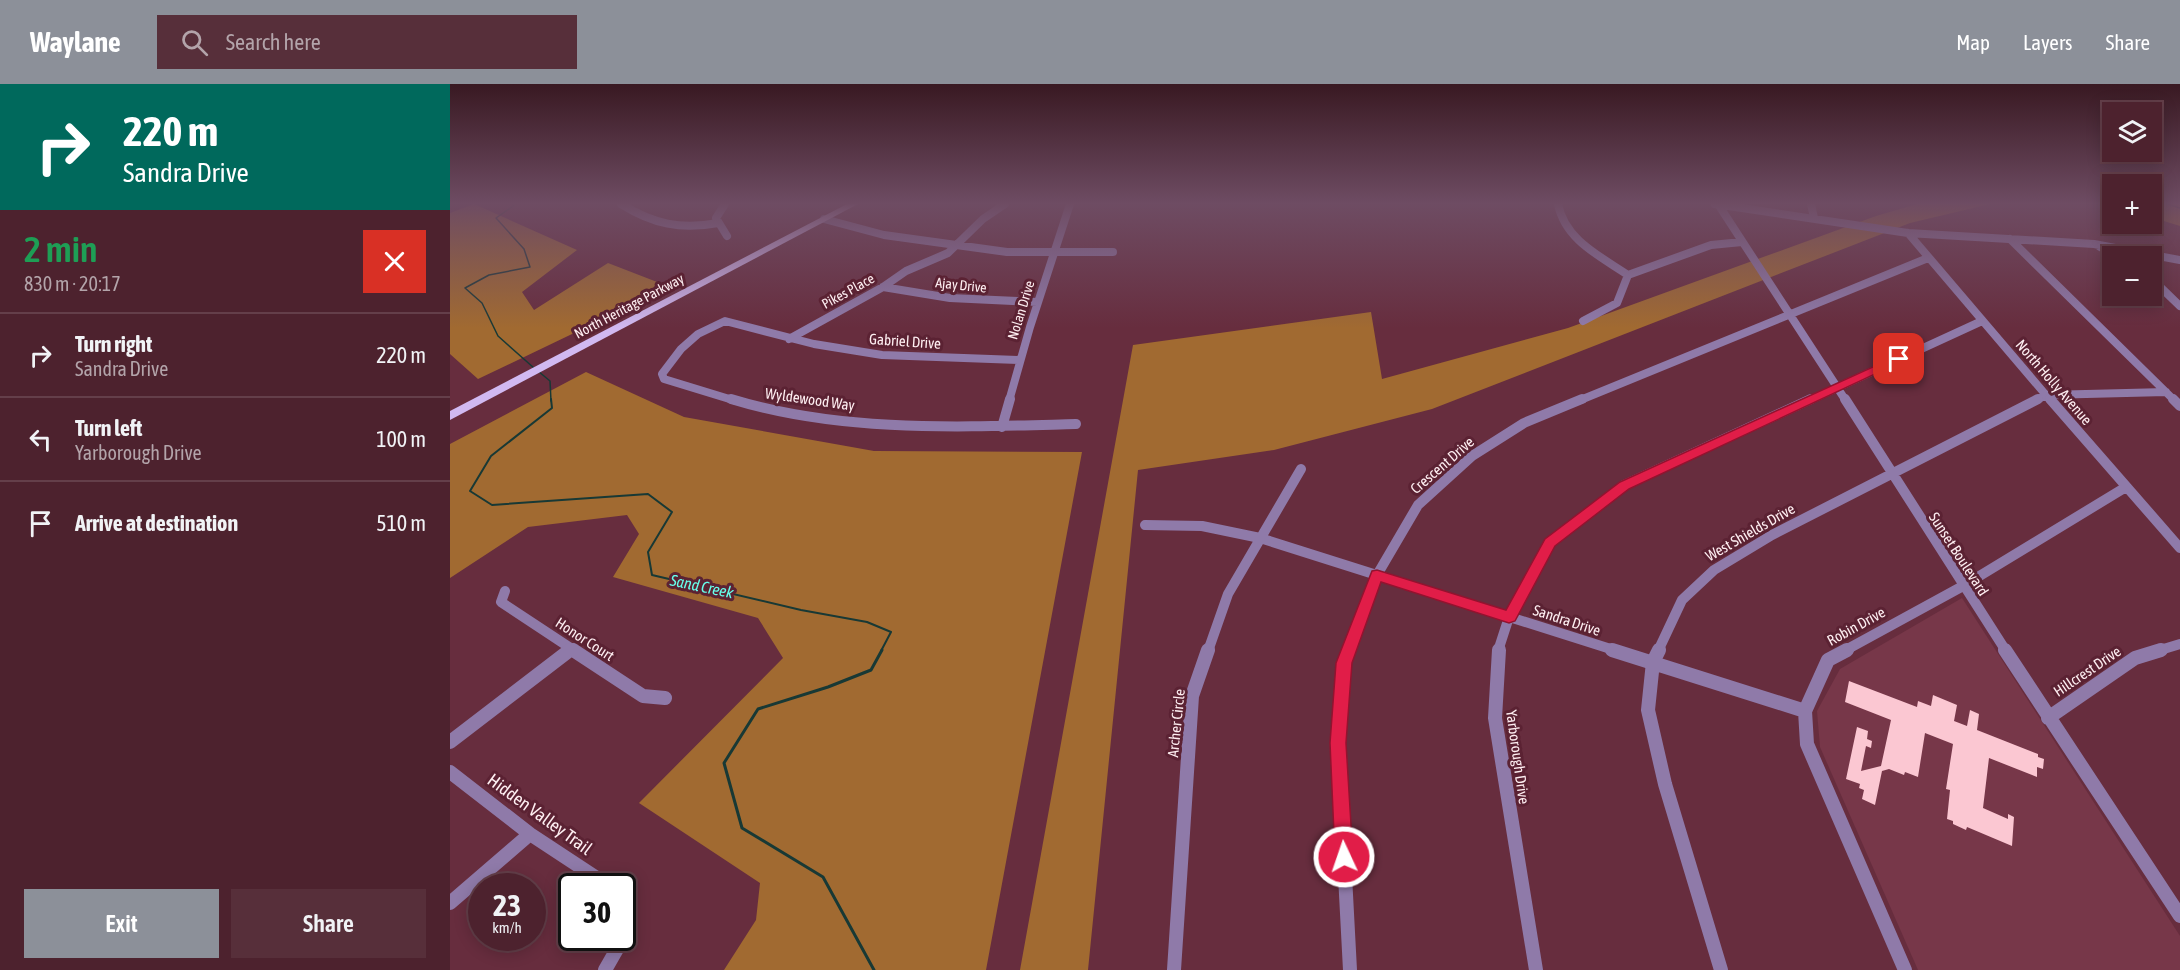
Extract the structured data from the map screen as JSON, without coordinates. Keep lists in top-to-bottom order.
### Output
{
  "streets": {
    "main road": ["North Heritage Parkway"],
    "street": [
      "Ajay Drive",
      "Pikes Place",
      "Nolan Drive",
      "Gabriel Drive",
      "North Holly Avenue",
      "Wyldewood Way",
      "Crescent Drive",
      "West Shields Drive",
      "Sunset Boulevard",
      "Sandra Drive",
      "Robin Drive",
      "Honor Court",
      "Hillcrest Drive",
      "Archer Circle",
      "Yarborough Drive",
      "Hidden Valley Trail"
    ]
  },
  "crossings": [
    ["Ajay Drive", "Pikes Place"],
    ["Ajay Drive", "Nolan Drive"],
    ["Pikes Place", "Gabriel Drive"],
    ["Pikes Place", "Wyldewood Way"],
    ["Nolan Drive", "Gabriel Drive"],
    ["Nolan Drive", "Wyldewood Way"],
    ["Gabriel Drive", "Wyldewood Way"],
    ["North Holly Avenue", "Crescent Drive"],
    ["North Holly Avenue", "West Shields Drive"],
    ["North Holly Avenue", "Robin Drive"],
    ["North Holly Avenue", "Yarborough Drive"],
    ["Crescent Drive", "Sunset Boulevard"],
    ["Crescent Drive", "Sandra Drive"],
    ["West Shields Drive", "Sunset Boulevard"],
    ["West Shields Drive", "Sandra Drive"],
    ["Sunset Boulevard", "Robin Drive"],
    ["Sunset Boulevard", "Hillcrest Drive"],
    ["Sunset Boulevard", "Yarborough Drive"],
    ["Sandra Drive", "Robin Drive"],
    ["Sandra Drive", "Archer Circle"],
    ["Sandra Drive", "Yarborough Drive"]
  ],
  "water": ["Sand Creek"],
  "page": {
    "header": "Waylane",
    "search": "Search here",
    "nav": ["Map", "Layers", "Share"],
    "turn": ["220 m", "Sandra Drive"],
    "map_buttons": ["+", "−"],
    "heading": ["2 min", "830 m · 20:17"],
    "list": [
      {
        "name": "Turn right",
        "note": "Sandra Drive",
        "value": "220 m"
      },
      {
        "name": "Turn left",
        "note": "Yarborough Drive",
        "value": "100 m"
      },
      {
        "name": "Arrive at destination",
        "value": "510 m"
      }
    ],
    "speed": "23 km/h",
    "limit": "30",
    "buttons": ["Exit", "Share"]
  }
}
